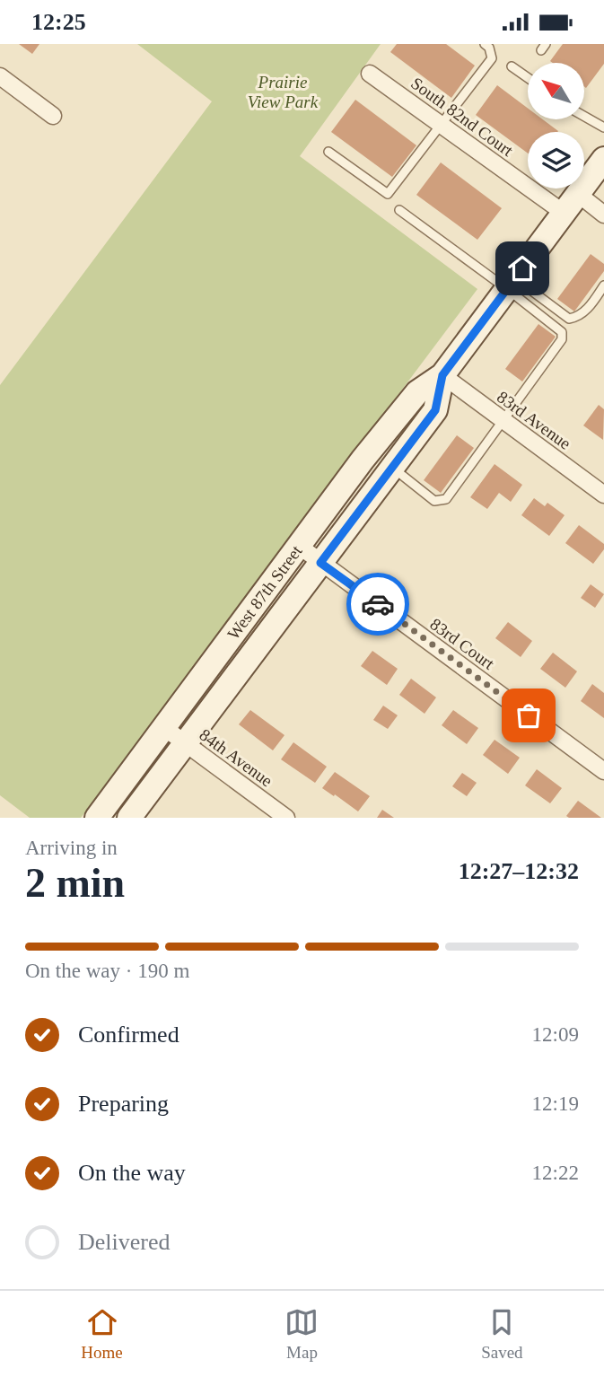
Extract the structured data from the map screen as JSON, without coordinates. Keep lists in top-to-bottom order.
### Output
{
  "streets": {
    "main road": ["West 87th Street"],
    "street": [
      "South 82nd Court",
      "83rd Avenue",
      "83rd Court",
      "84th Avenue"
    ]
  },
  "crossings": [
    ["South 82nd Court", "West 87th Street"],
    ["83rd Avenue", "West 87th Street"],
    ["West 87th Street", "83rd Court"],
    ["West 87th Street", "84th Avenue"]
  ],
  "parks": ["Prairie View Park"],
  "north": "top left",
  "page": {
    "status": "12:25",
    "heading": ["2 min", "Arriving in", "12:27–12:32"],
    "bar": "On the way · 190 m",
    "list": [
      ["Confirmed", "12:09"],
      ["Preparing", "12:19"],
      ["On the way", "12:22"],
      "Delivered"
    ],
    "tabs": ["Home", "Map", "Saved"]
  }
}
